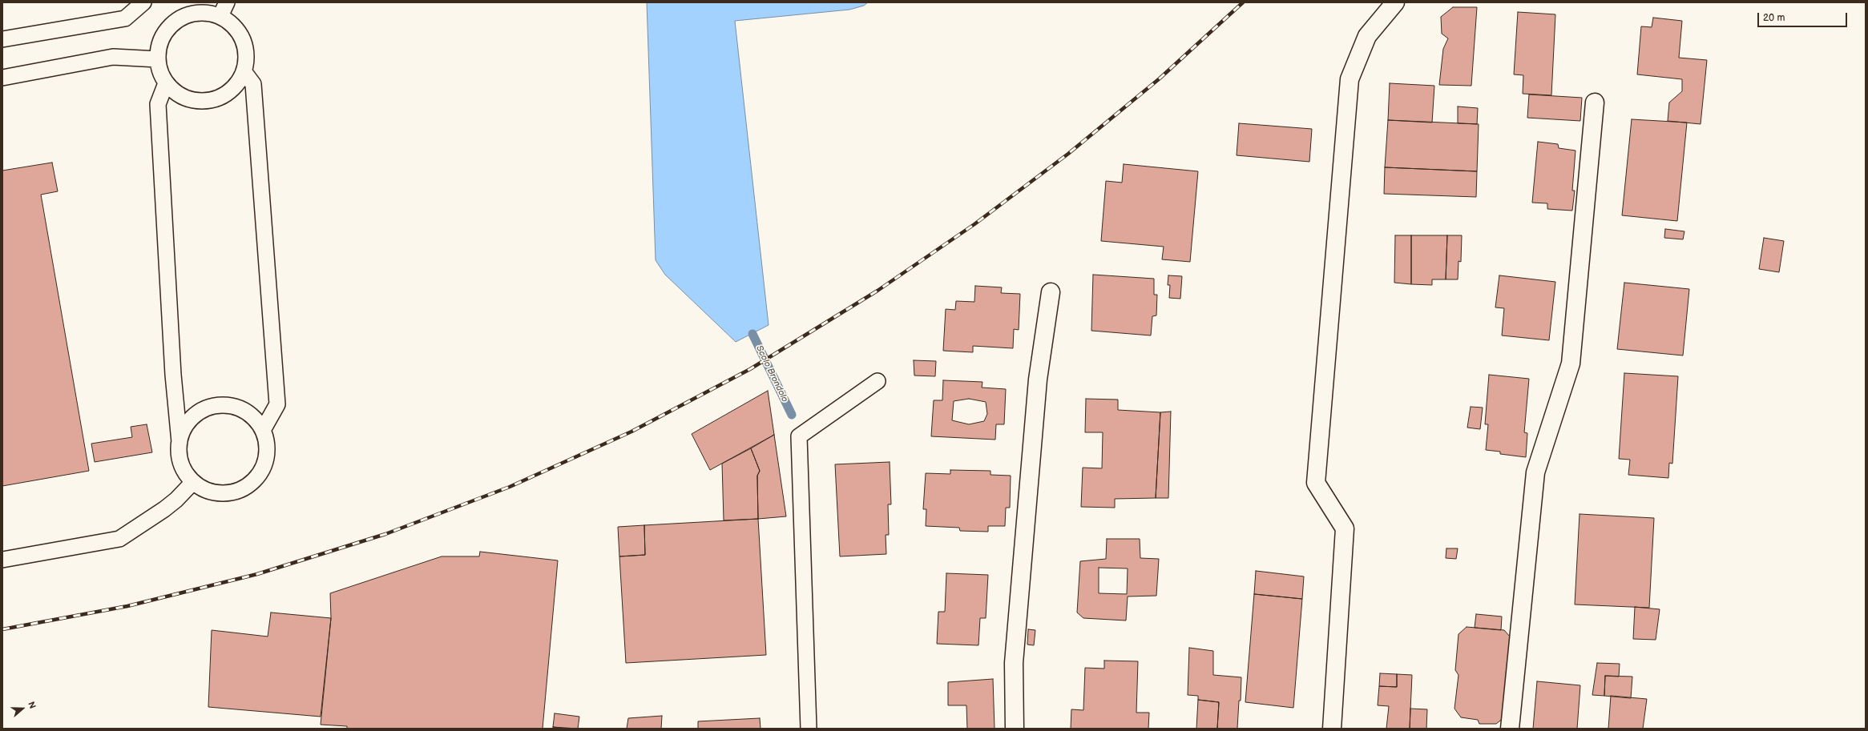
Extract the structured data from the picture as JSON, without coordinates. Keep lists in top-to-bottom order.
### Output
{
  "water": ["Scolo Brondolo"],
  "scale_bar": "20 m",
  "north": "right"
}
